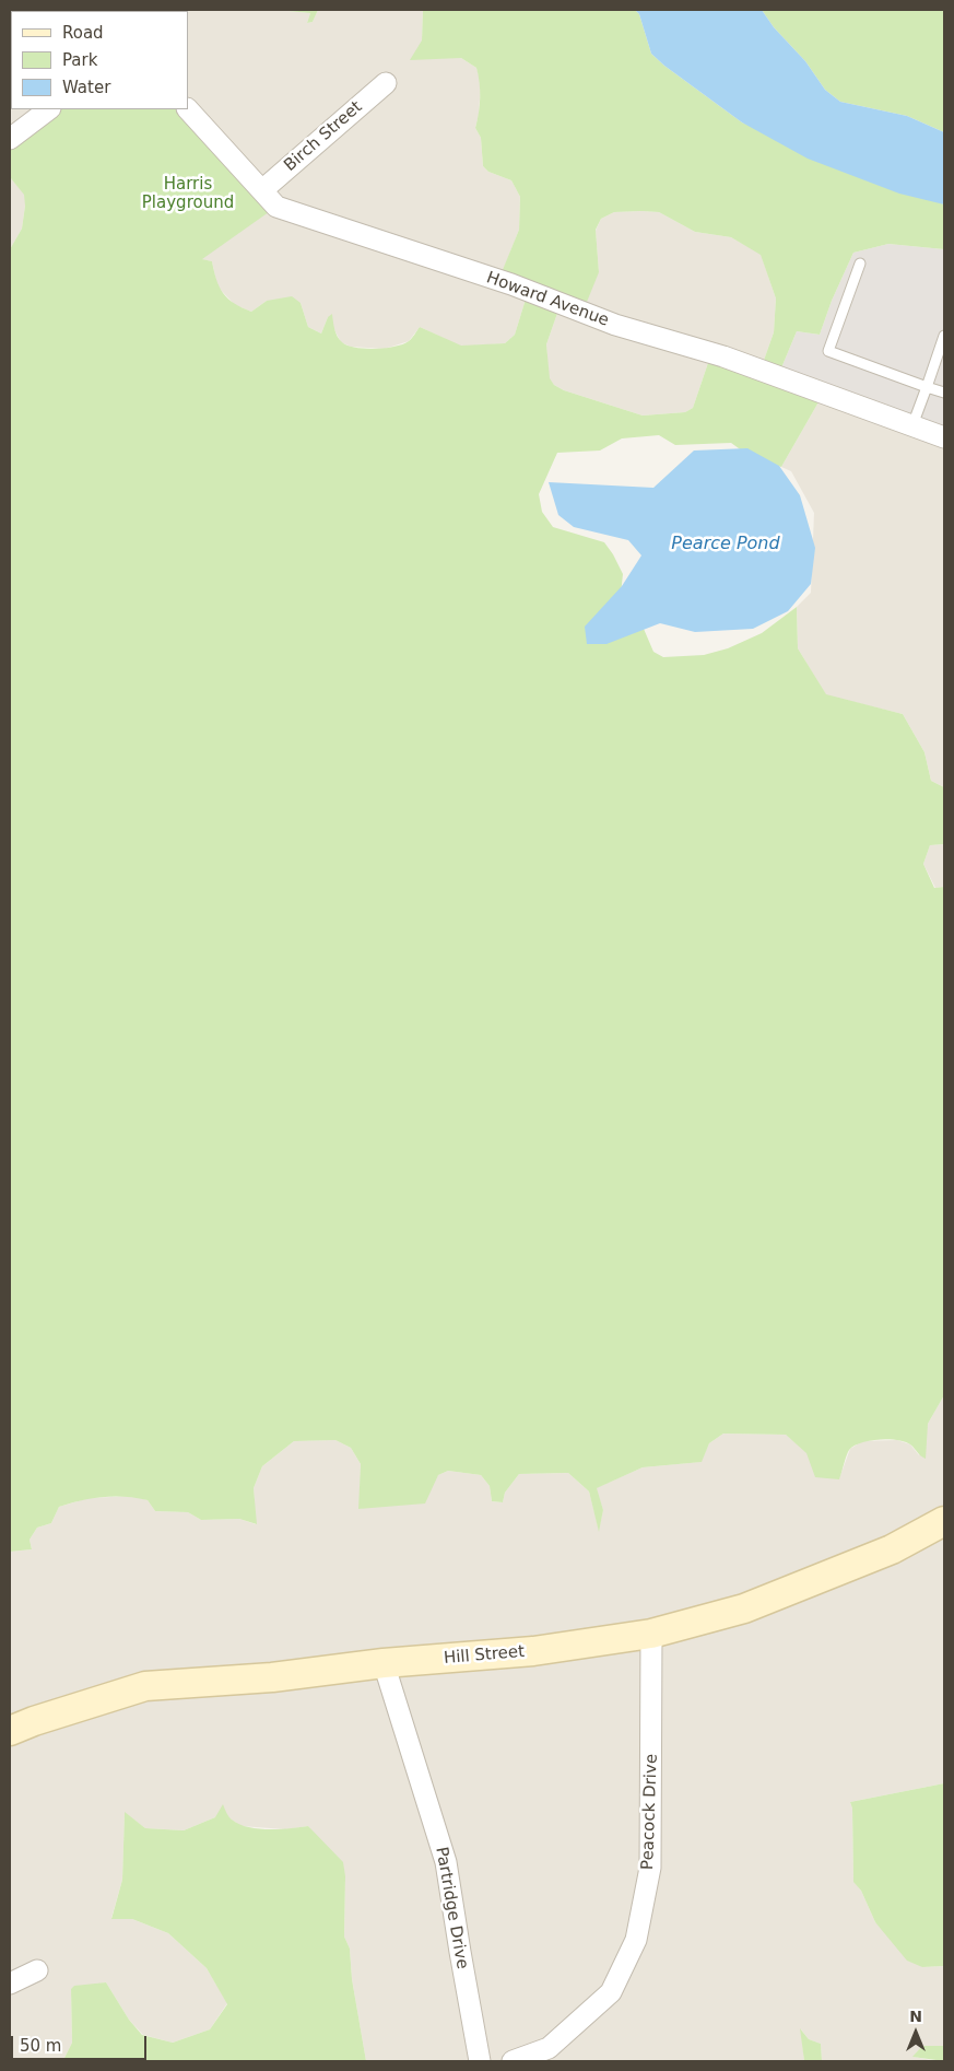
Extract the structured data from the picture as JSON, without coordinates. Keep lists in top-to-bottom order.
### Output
{
  "streets": {
    "street": [
      "Birch Street",
      "Howard Avenue",
      "Hill Street",
      "Peacock Drive",
      "Partridge Drive"
    ]
  },
  "crossings": [
    ["Birch Street", "Howard Avenue"],
    ["Hill Street", "Peacock Drive"],
    ["Hill Street", "Partridge Drive"]
  ],
  "water": ["Pearce Pond"],
  "parks": ["Harris Playground"],
  "legend": ["Road", "Park", "Water"],
  "scale_bar": "50 m",
  "north": "top"
}
